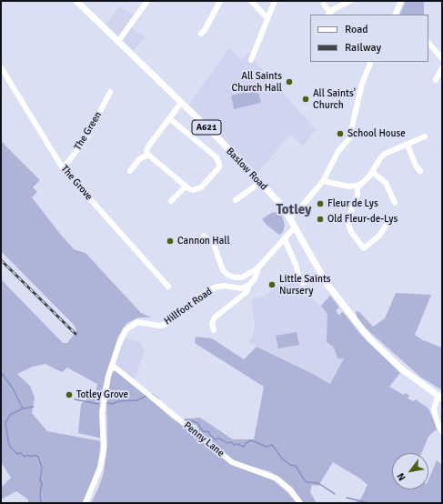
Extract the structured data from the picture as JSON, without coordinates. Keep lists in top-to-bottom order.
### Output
{
  "streets": {
    "main road": ["A621", "Baslow Road"],
    "street": [
      "The Green",
      "The Grove",
      "Hillfoot Road",
      "Penny Lane"
    ]
  },
  "crossings": [
    ["The Green", "The Grove"],
    ["Hillfoot Road", "Penny Lane"]
  ],
  "districts": ["Totley"],
  "places": [
    "All Saints Church Hall",
    "All Saints' Church",
    "School House",
    "Fleur de Lys",
    "Old Fleur-de-Lys",
    "Cannon Hall",
    "Little Saints Nursery",
    "Totley Grove"
  ],
  "legend": ["Road", "Railway"],
  "north": "bottom left"
}
